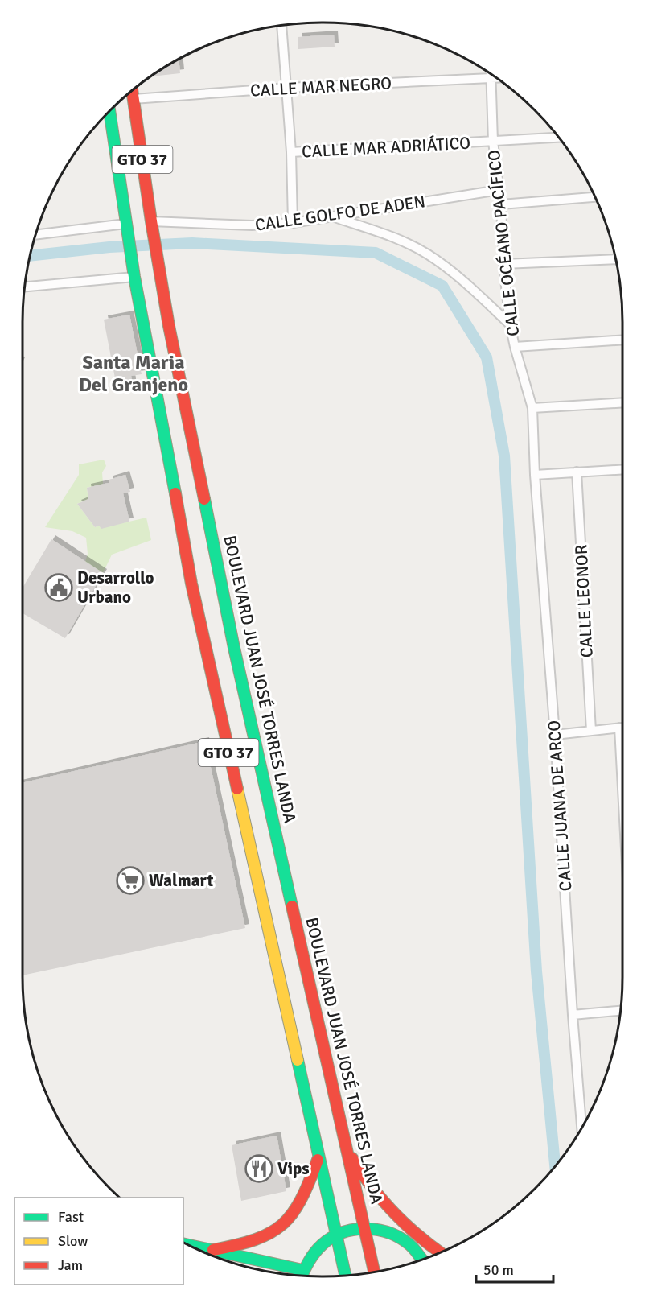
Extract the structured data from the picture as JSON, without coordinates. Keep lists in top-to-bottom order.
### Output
{
  "streets": {
    "main road": ["GTO 37", "BOULEVARD JUAN JOSÉ TORRES LANDA"],
    "street": [
      "CALLE MAR NEGRO",
      "CALLE MAR ADRIÁTICO",
      "CALLE GOLFO DE ADEN",
      "CALLE OCÉANO PACÍFICO",
      "CALLE LEONOR",
      "CALLE JUANA DE ARCO"
    ]
  },
  "crossings": [
    ["CALLE MAR NEGRO", "CALLE OCÉANO PACÍFICO"],
    ["CALLE MAR NEGRO", "BOULEVARD JUAN JOSÉ TORRES LANDA"],
    ["CALLE MAR ADRIÁTICO", "CALLE OCÉANO PACÍFICO"],
    ["CALLE GOLFO DE ADEN", "CALLE OCÉANO PACÍFICO"],
    ["CALLE GOLFO DE ADEN", "BOULEVARD JUAN JOSÉ TORRES LANDA"],
    ["CALLE OCÉANO PACÍFICO", "CALLE JUANA DE ARCO"]
  ],
  "districts": ["Santa Maria Del Granjeno"],
  "places": {
    "public building": ["Desarrollo Urbano"],
    "supermarket": ["Walmart"],
    "restaurant": ["Vips"]
  },
  "legend": ["Fast", "Slow", "Jam"],
  "scale_bar": "50 m"
}
